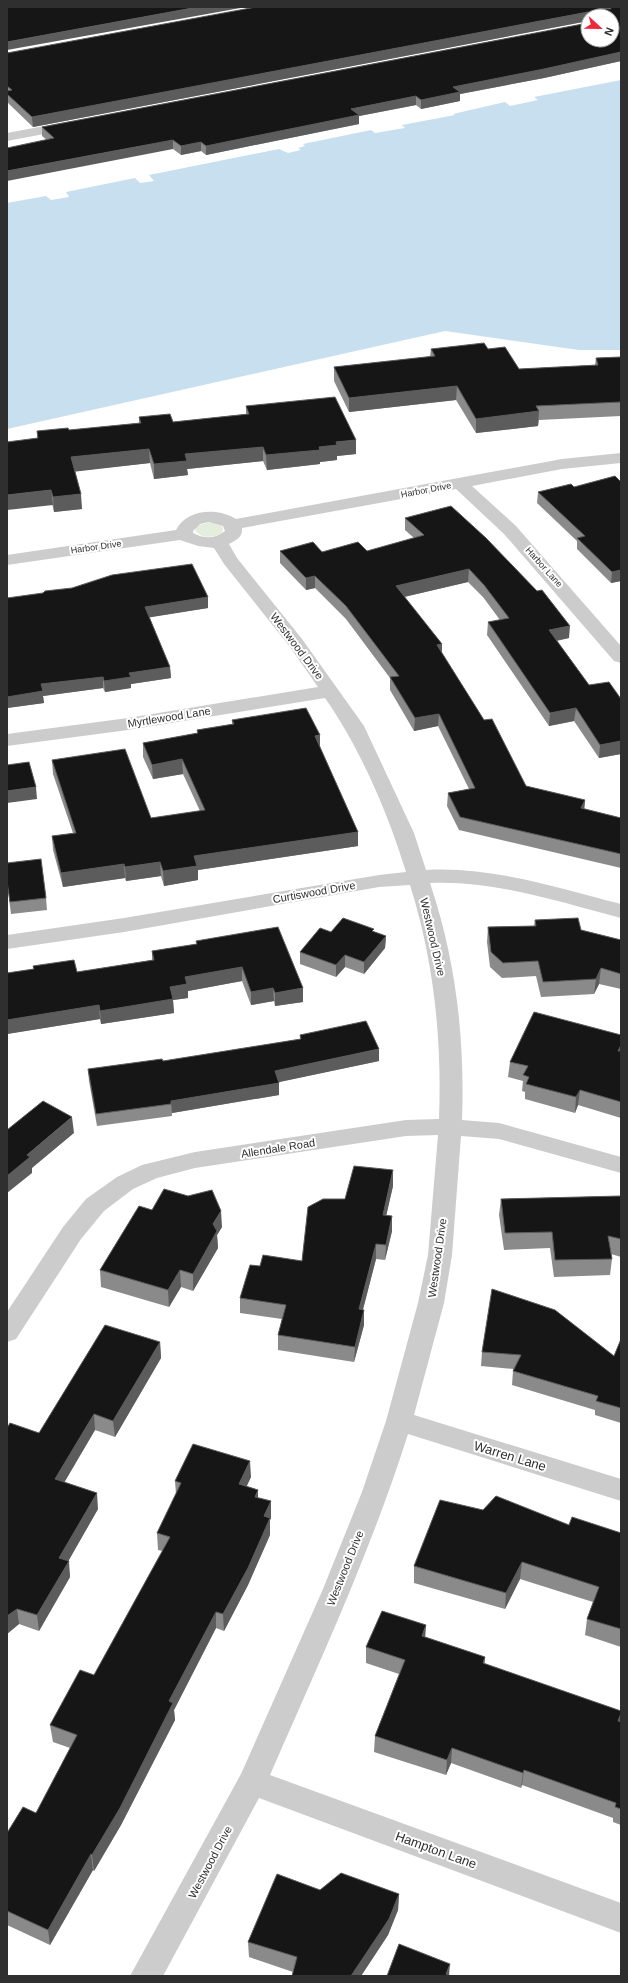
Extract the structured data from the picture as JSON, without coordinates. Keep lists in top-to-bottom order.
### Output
{
  "streets": {
    "street": [
      "Harbor Drive",
      "Harbor Lane",
      "Westwood Drive",
      "Myrtlewood Lane",
      "Curtiswood Drive",
      "Allendale Road",
      "Warren Lane",
      "Hampton Lane"
    ]
  },
  "crossings": [
    ["Harbor Drive", "Harbor Lane"],
    ["Harbor Drive", "Westwood Drive"],
    ["Westwood Drive", "Myrtlewood Lane"],
    ["Westwood Drive", "Curtiswood Drive"],
    ["Westwood Drive", "Allendale Road"],
    ["Westwood Drive", "Warren Lane"],
    ["Westwood Drive", "Hampton Lane"]
  ],
  "north": "right"
}
